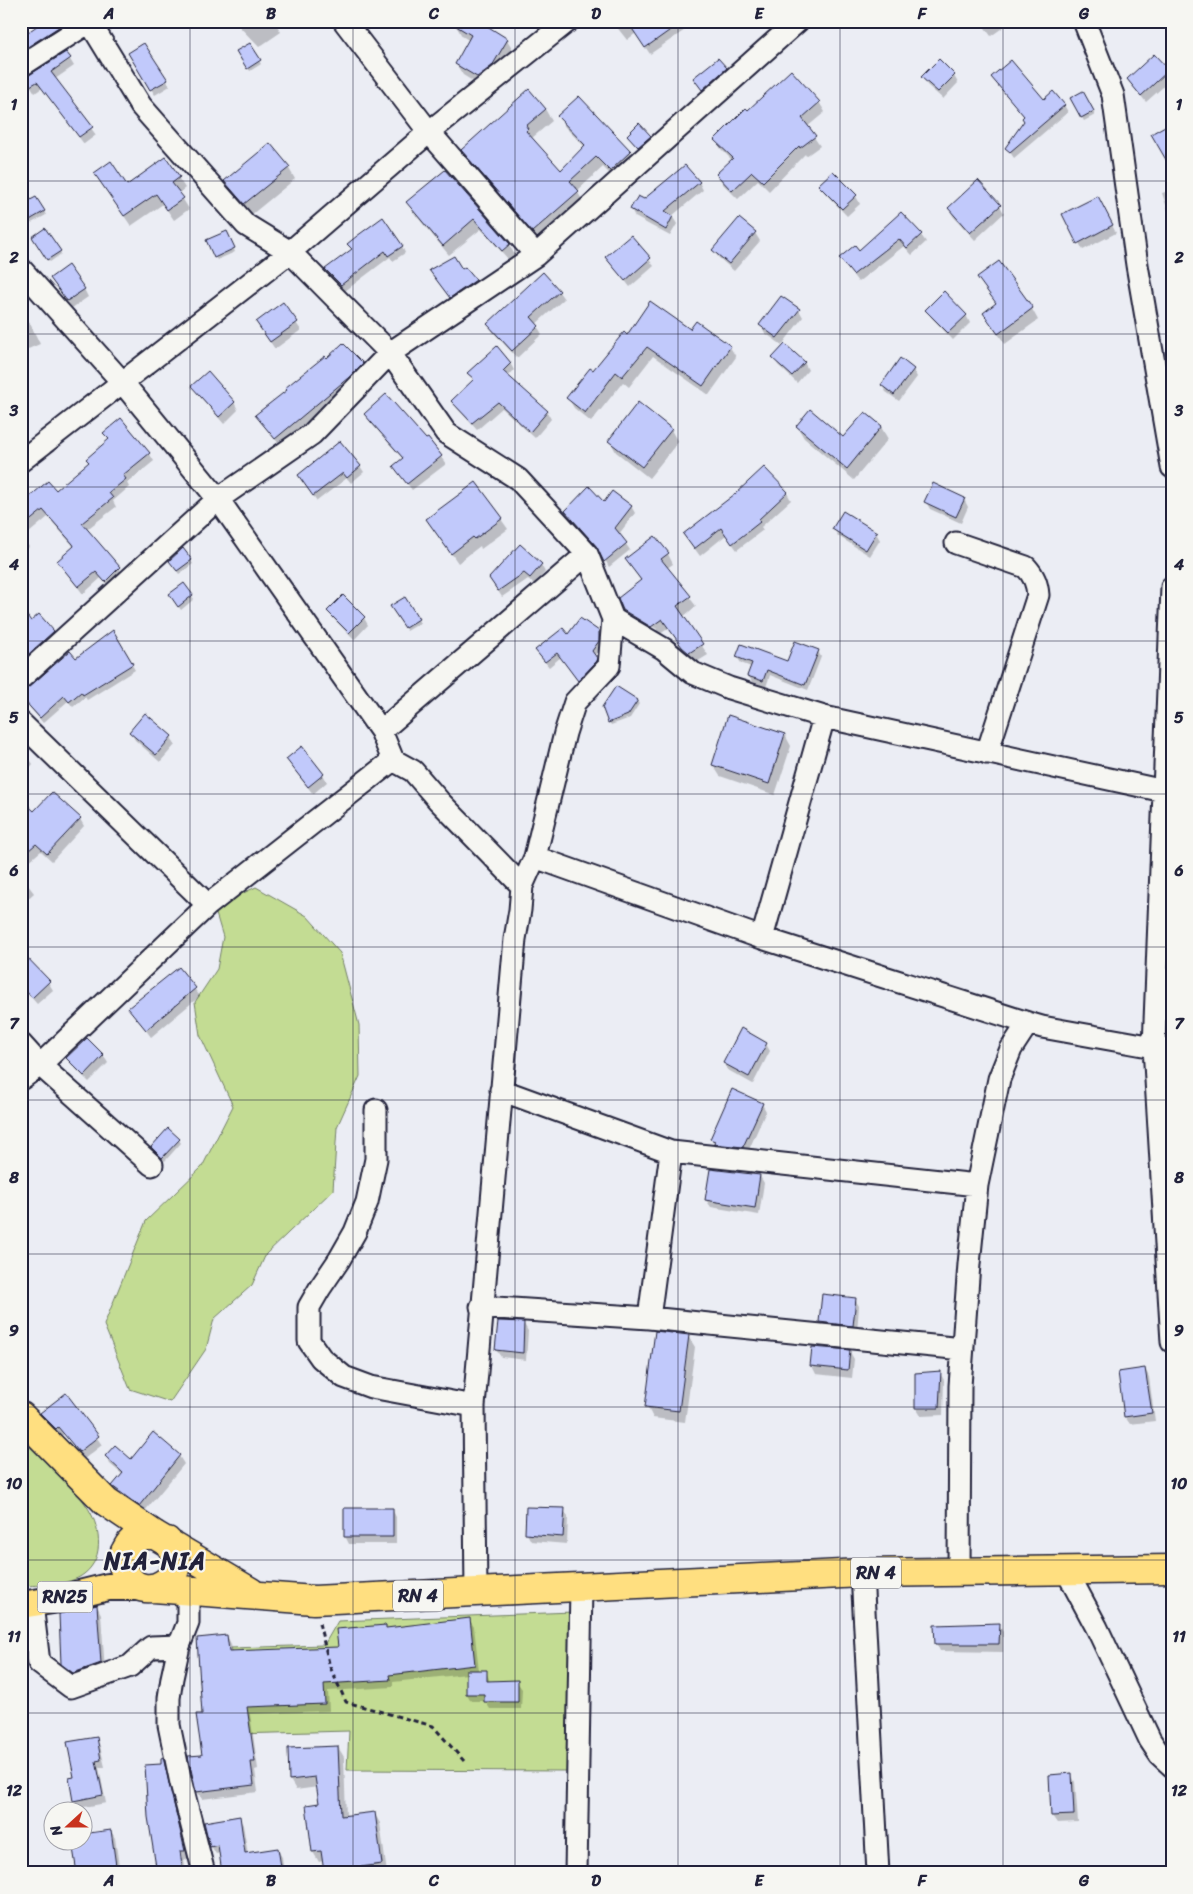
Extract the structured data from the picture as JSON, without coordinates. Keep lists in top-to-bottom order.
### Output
{
  "streets": {
    "highway": ["RN 4"],
    "main road": ["RN25"]
  },
  "crossings": [
    ["RN 4", "RN25"]
  ],
  "districts": ["NIA-NIA"],
  "north": "left",
  "grid": {
    "columns": [
      "A",
      "B",
      "C",
      "D",
      "E",
      "F",
      "G"
    ],
    "rows": [
      "1",
      "2",
      "3",
      "4",
      "5",
      "6",
      "7",
      "8",
      "9",
      "10",
      "11",
      "12"
    ]
  }
}
